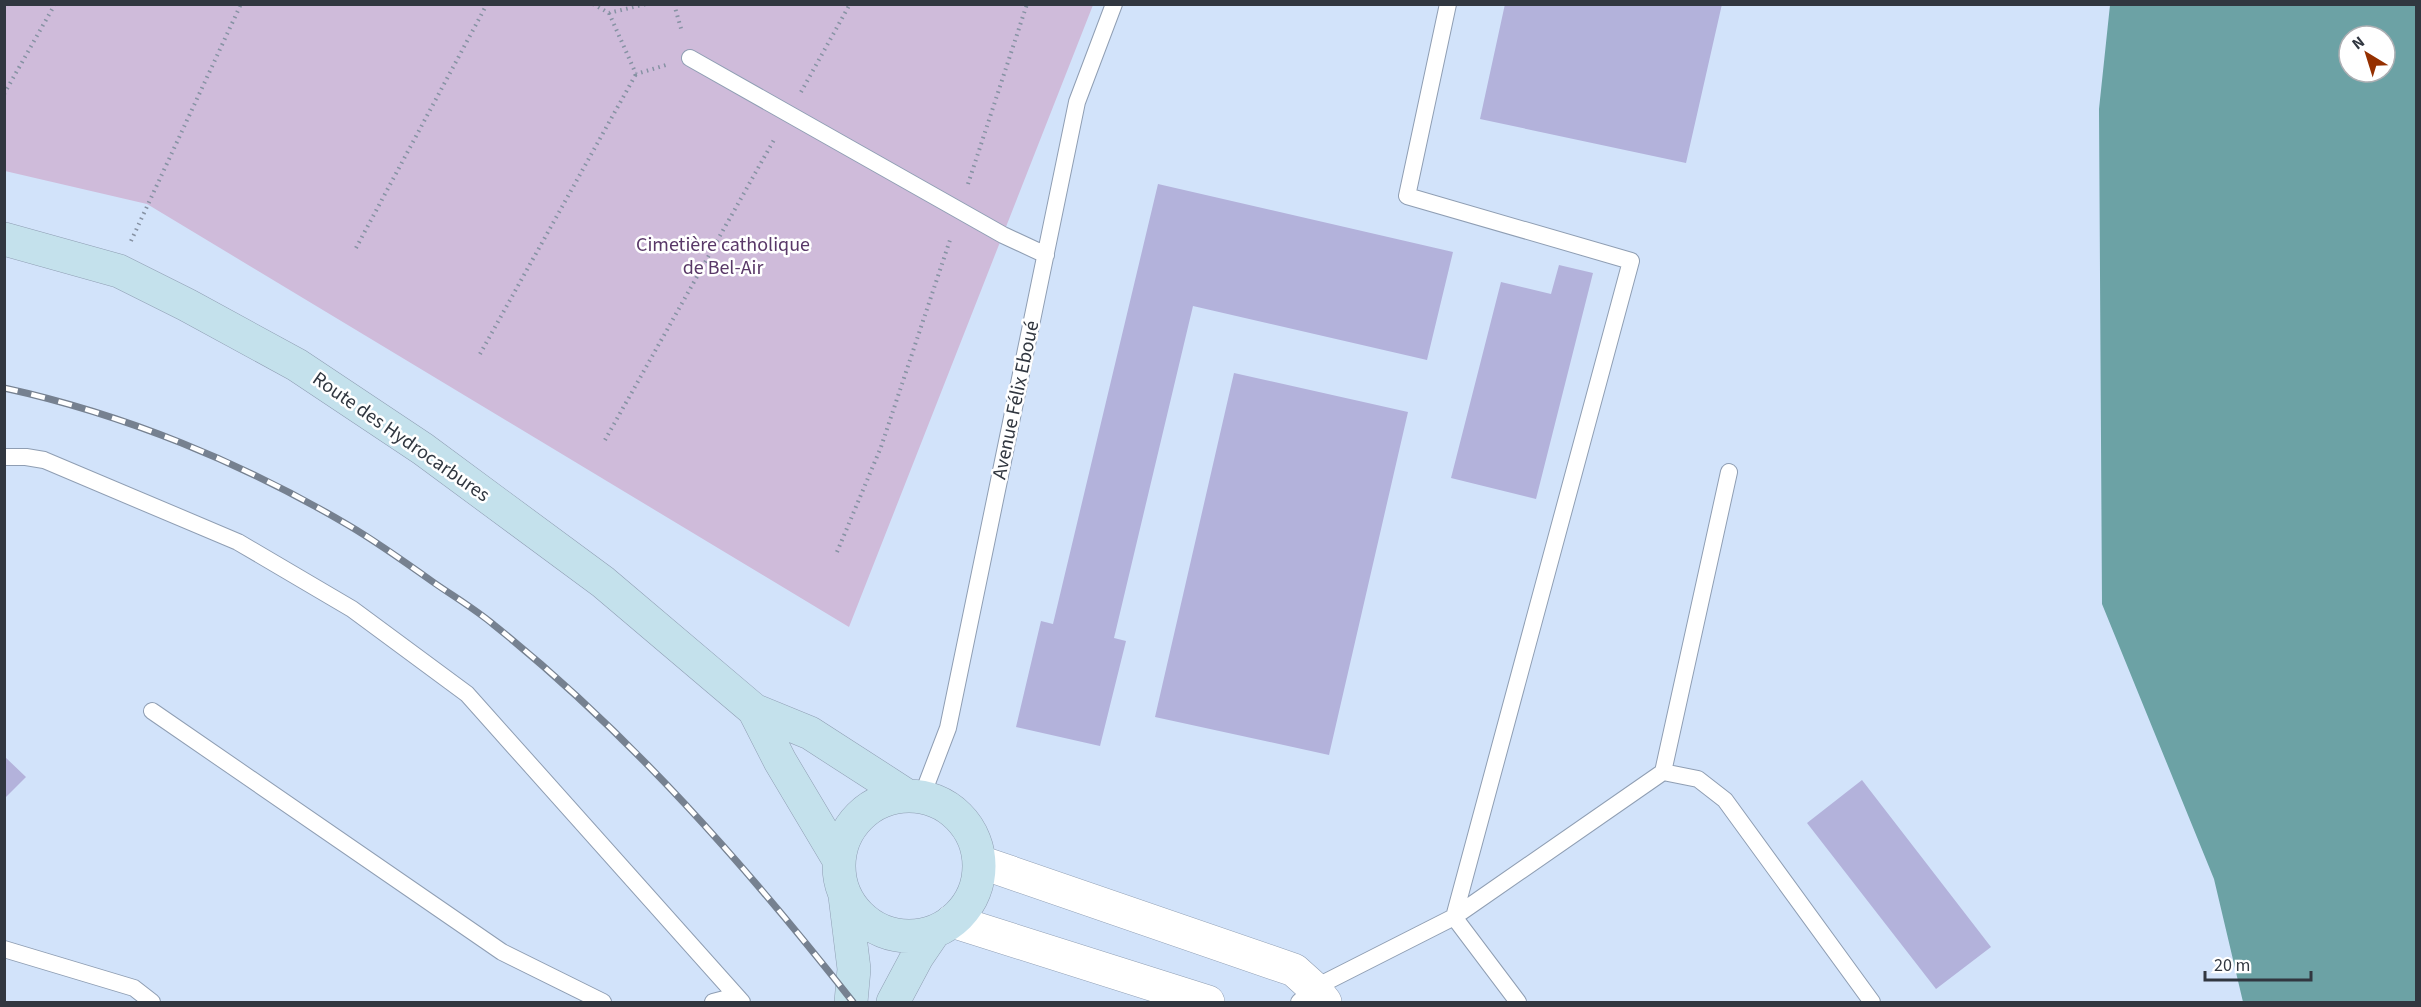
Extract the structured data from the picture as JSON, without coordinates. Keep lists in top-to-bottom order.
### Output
{
  "streets": {
    "street": ["Route des Hydrocarbures"],
    "lane": ["Avenue Félix Eboué"]
  },
  "crossings": [
    ["Avenue Félix Eboué", "Route des Hydrocarbures"]
  ],
  "parks": ["Cimetière catholique de Bel-Air"],
  "scale_bar": "20 m",
  "north": "top left"
}
